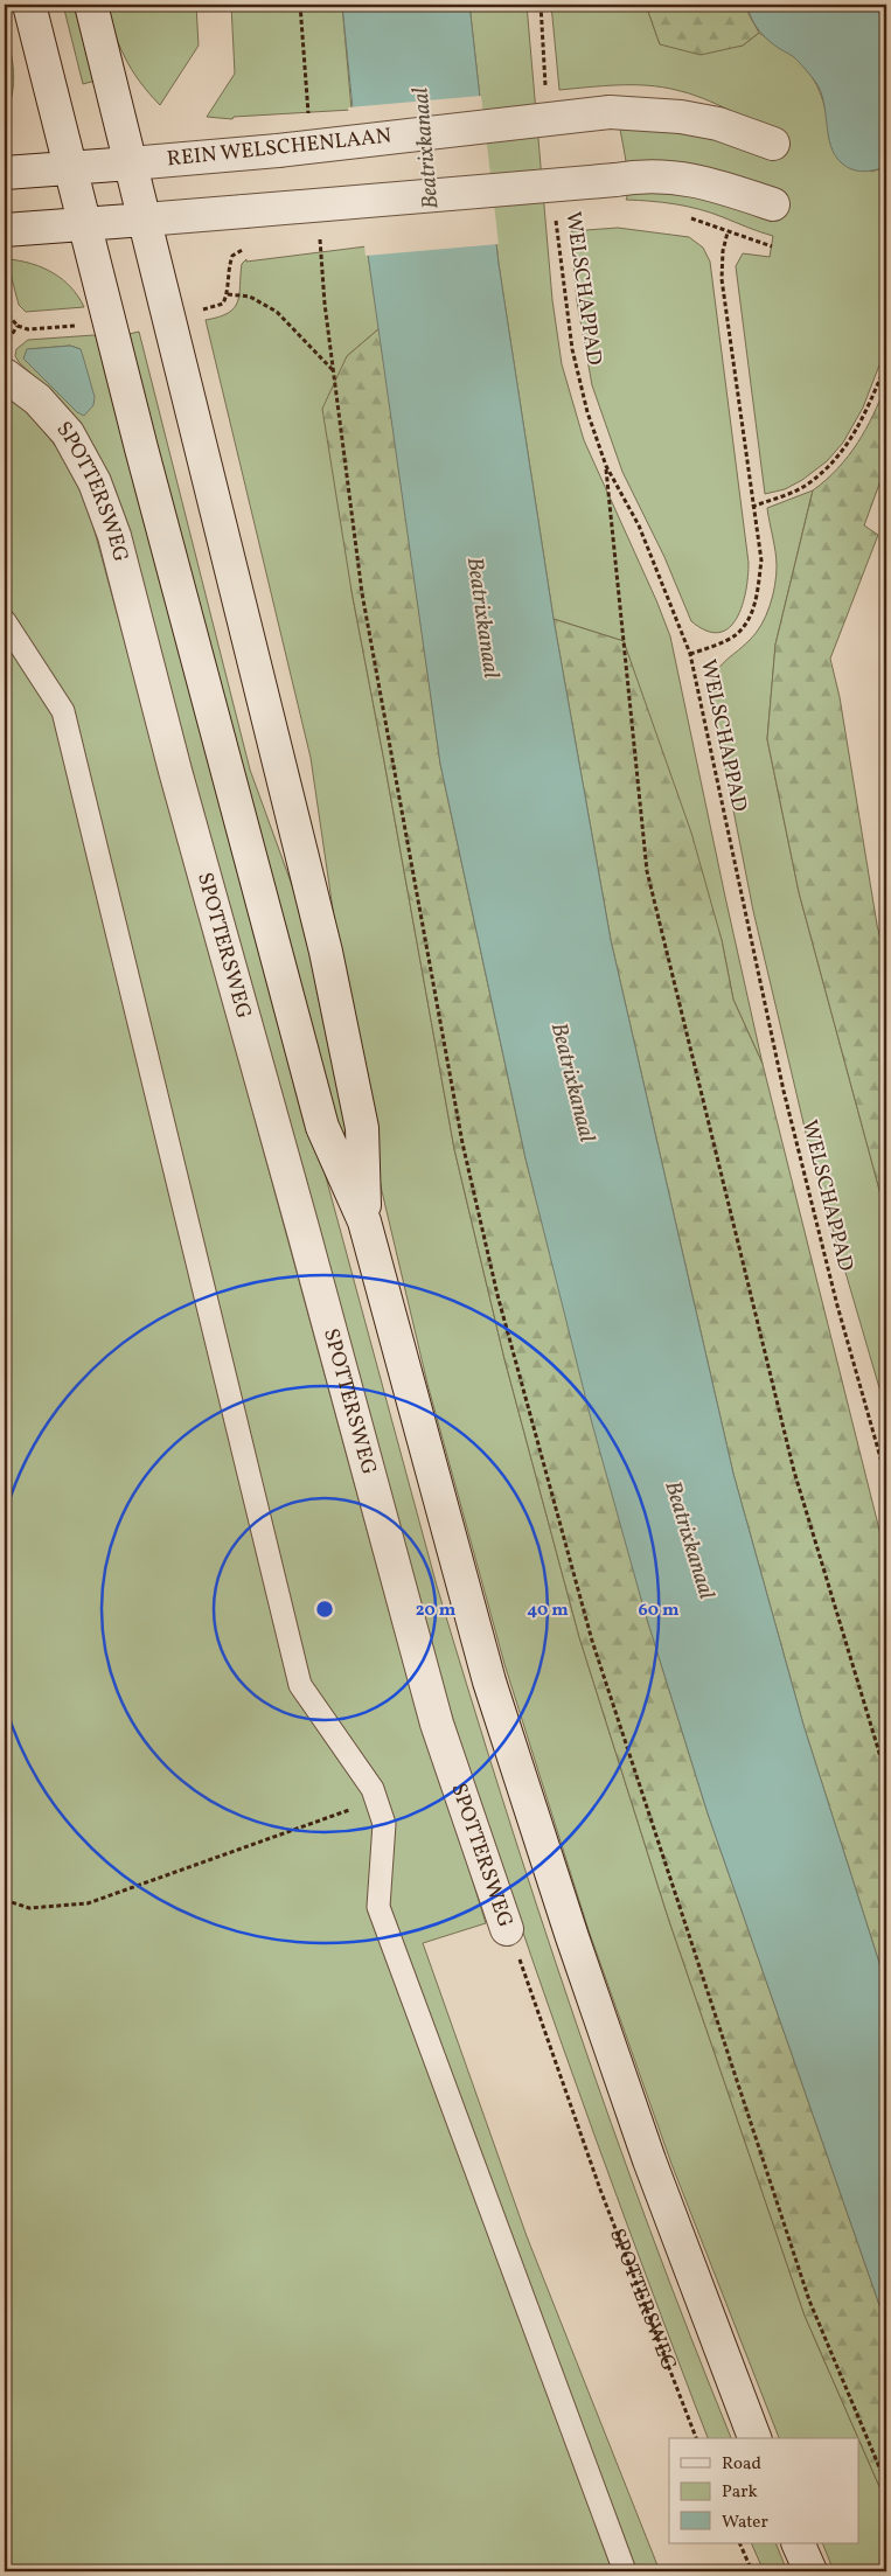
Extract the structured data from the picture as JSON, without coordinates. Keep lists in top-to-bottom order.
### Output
{
  "streets": {
    "main road": ["REIN WELSCHENLAAN", "SPOTTERSWEG"],
    "path": ["WELSCHAPPAD"]
  },
  "water": ["Beatrixkanaal"],
  "legend": ["Road", "Park", "Water"],
  "rings": ["20 m", "40 m", "60 m"]
}
